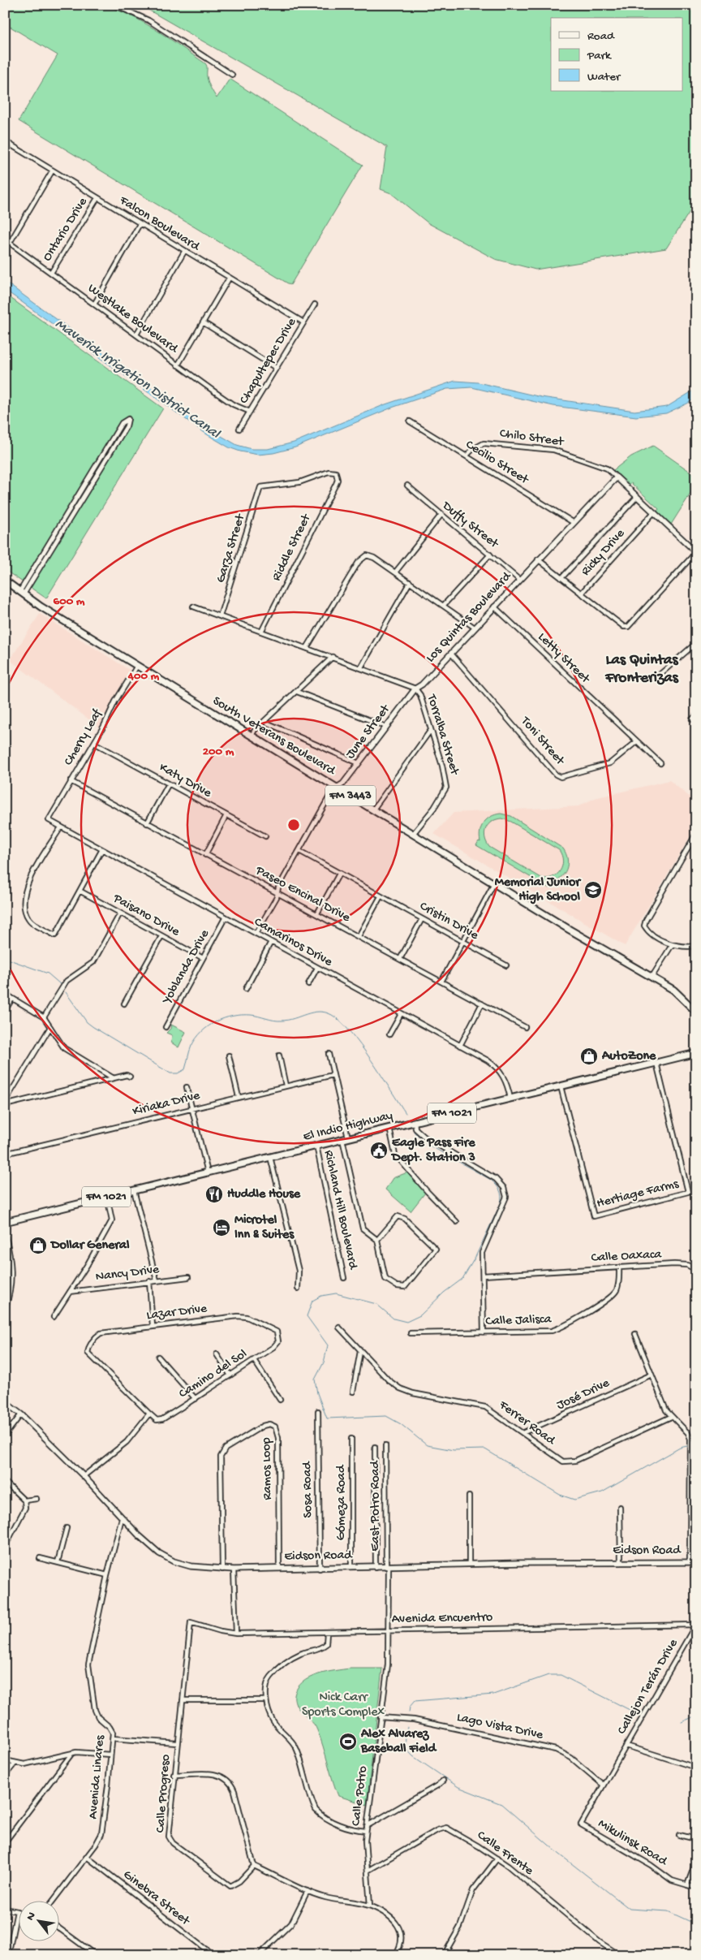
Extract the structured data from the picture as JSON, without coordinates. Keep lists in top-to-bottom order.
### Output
{
  "streets": {
    "main road": [
      "South Veterans Boulevard",
      "FM 3443",
      "FM 1021",
      "El Indio Highway"
    ],
    "street": [
      "Falcon Boulevard",
      "Ontario Drive",
      "Westlake Boulevard",
      "Chapultepec Drive",
      "Chilo Street",
      "Cecilio Street",
      "Duffy Street",
      "Riddle Street",
      "Garza Street",
      "Ricky Drive",
      "Los Quintas Boulevard",
      "Letty Street",
      "June Street",
      "Torralba Street",
      "Cherry Leaf",
      "Toni Street",
      "Katy Drive",
      "Paseo Encinal Drive",
      "Paisano Drive",
      "Cristin Drive",
      "Camarinos Drive",
      "Yoblanda Drive",
      "Kiriaka Drive",
      "Hertiage Farms",
      "Richland Hill Boulevard",
      "Calle Oaxaca",
      "Nancy Drive",
      "Lazar Drive",
      "Calle Jalisca",
      "Camino del Sol",
      "José Drive",
      "Ferrer Road",
      "Ramos Loop",
      "Sosa Road",
      "Gómeza Road",
      "East Potro Road",
      "Eidson Road",
      "Avenida Encuentro",
      "Callejon Terán Drive",
      "Lago Vista Drive",
      "Avenida Linares",
      "Calle Progreso",
      "Calle Potro",
      "Mikulinsk Road",
      "Calle Frente",
      "Ginebra Street"
    ]
  },
  "crossings": [
    ["Falcon Boulevard", "Ontario Drive"],
    ["Falcon Boulevard", "Chapultepec Drive"],
    ["Ontario Drive", "Westlake Boulevard"],
    ["Westlake Boulevard", "Chapultepec Drive"],
    ["Chilo Street", "Cecilio Street"],
    ["Chilo Street", "Los Quintas Boulevard"],
    ["Cecilio Street", "Los Quintas Boulevard"],
    ["Duffy Street", "Los Quintas Boulevard"],
    ["Riddle Street", "Garza Street"],
    ["Ricky Drive", "Los Quintas Boulevard"],
    ["Los Quintas Boulevard", "Letty Street"],
    ["Los Quintas Boulevard", "June Street"],
    ["Los Quintas Boulevard", "Torralba Street"],
    ["Los Quintas Boulevard", "Toni Street"],
    ["Letty Street", "Toni Street"],
    ["June Street", "Torralba Street"],
    ["June Street", "South Veterans Boulevard"],
    ["Torralba Street", "South Veterans Boulevard"],
    ["South Veterans Boulevard", "Cherry Leaf"],
    ["Cherry Leaf", "Katy Drive"],
    ["Cherry Leaf", "Paseo Encinal Drive"],
    ["Cherry Leaf", "Camarinos Drive"],
    ["Paisano Drive", "Yoblanda Drive"],
    ["Camarinos Drive", "Yoblanda Drive"],
    ["Camarinos Drive", "El Indio Highway"],
    ["El Indio Highway", "Hertiage Farms"],
    ["El Indio Highway", "Richland Hill Boulevard"],
    ["Calle Oaxaca", "Calle Jalisca"],
    ["Lazar Drive", "Camino del Sol"],
    ["José Drive", "Ferrer Road"],
    ["Ramos Loop", "Eidson Road"],
    ["Sosa Road", "Eidson Road"],
    ["Gómeza Road", "Eidson Road"],
    ["East Potro Road", "Eidson Road"],
    ["East Potro Road", "Calle Potro"],
    ["Eidson Road", "Avenida Linares"],
    ["Eidson Road", "Calle Potro"],
    ["Avenida Encuentro", "Callejon Terán Drive"],
    ["Avenida Encuentro", "Calle Progreso"],
    ["Avenida Encuentro", "Calle Potro"],
    ["Callejon Terán Drive", "Lago Vista Drive"],
    ["Callejon Terán Drive", "Mikulinsk Road"],
    ["Lago Vista Drive", "Calle Potro"],
    ["Avenida Linares", "Ginebra Street"],
    ["Calle Potro", "Calle Frente"]
  ],
  "districts": ["Las Quintas Fronterizas"],
  "water": ["Maverick Irrigation District Canal"],
  "parks": ["Nick Carr Sports Complex"],
  "places": {
    "school or university": ["Memorial Junior High School"],
    "shop": ["AutoZone", "Dollar General"],
    "public building": ["Eagle Pass Fire Dept. Station 3"],
    "restaurant": ["Huddle House"],
    "hotel": ["Microtel Inn & Suites"],
    "sports": ["Alex Alvarez Baseball Field"]
  },
  "legend": ["Road", "Park", "Water"],
  "north": "top left",
  "rings": ["600 m", "400 m", "200 m"]
}
